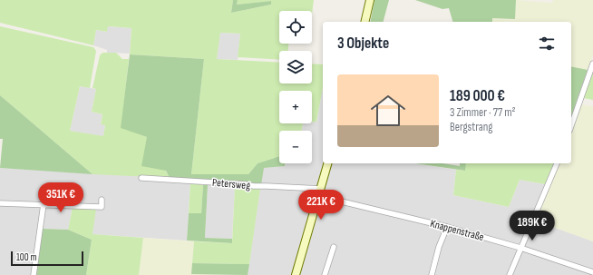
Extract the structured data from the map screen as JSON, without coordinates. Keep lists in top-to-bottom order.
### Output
{
  "streets": {
    "street": ["Petersweg", "Knappenstraße"]
  },
  "scale_bar": "100 m",
  "page": {
    "map_buttons": ["+", "−"],
    "heading": "3 Objekte",
    "list": [
      {
        "name": "189 000 €",
        "note": "3 Zimmer · 77 m² · Bergstrang"
      }
    ],
    "price": ["351K €", "221K €", "189K €"],
    "scale": "100 m"
  }
}
